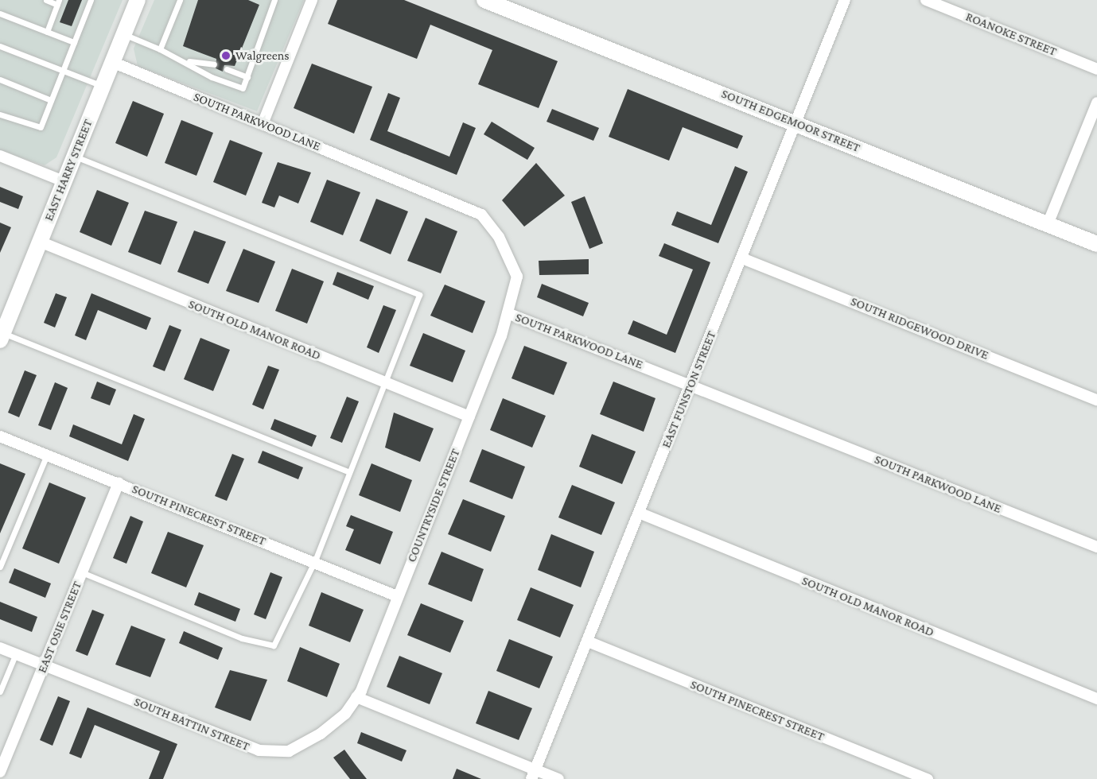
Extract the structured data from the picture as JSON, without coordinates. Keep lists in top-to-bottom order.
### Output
{
  "streets": {
    "street": [
      "ROANOKE STREET",
      "SOUTH EDGEMOOR STREET",
      "SOUTH PARKWOOD LANE",
      "EAST HARRY STREET",
      "SOUTH RIDGEWOOD DRIVE",
      "SOUTH OLD MANOR ROAD",
      "EAST FUNSTON STREET",
      "COUNTRYSIDE STREET",
      "SOUTH PINECREST STREET",
      "EAST OSIE STREET",
      "SOUTH BATTIN STREET"
    ]
  },
  "crossings": [
    ["SOUTH EDGEMOOR STREET", "EAST FUNSTON STREET"],
    ["SOUTH PARKWOOD LANE", "EAST HARRY STREET"],
    ["SOUTH PARKWOOD LANE", "EAST FUNSTON STREET"],
    ["SOUTH PARKWOOD LANE", "COUNTRYSIDE STREET"],
    ["EAST HARRY STREET", "SOUTH OLD MANOR ROAD"],
    ["SOUTH RIDGEWOOD DRIVE", "EAST FUNSTON STREET"],
    ["SOUTH OLD MANOR ROAD", "EAST FUNSTON STREET"],
    ["SOUTH OLD MANOR ROAD", "COUNTRYSIDE STREET"],
    ["EAST FUNSTON STREET", "SOUTH PINECREST STREET"],
    ["COUNTRYSIDE STREET", "SOUTH PINECREST STREET"],
    ["COUNTRYSIDE STREET", "SOUTH BATTIN STREET"],
    ["SOUTH PINECREST STREET", "EAST OSIE STREET"],
    ["EAST OSIE STREET", "SOUTH BATTIN STREET"]
  ],
  "places": ["Walgreens"]
}
